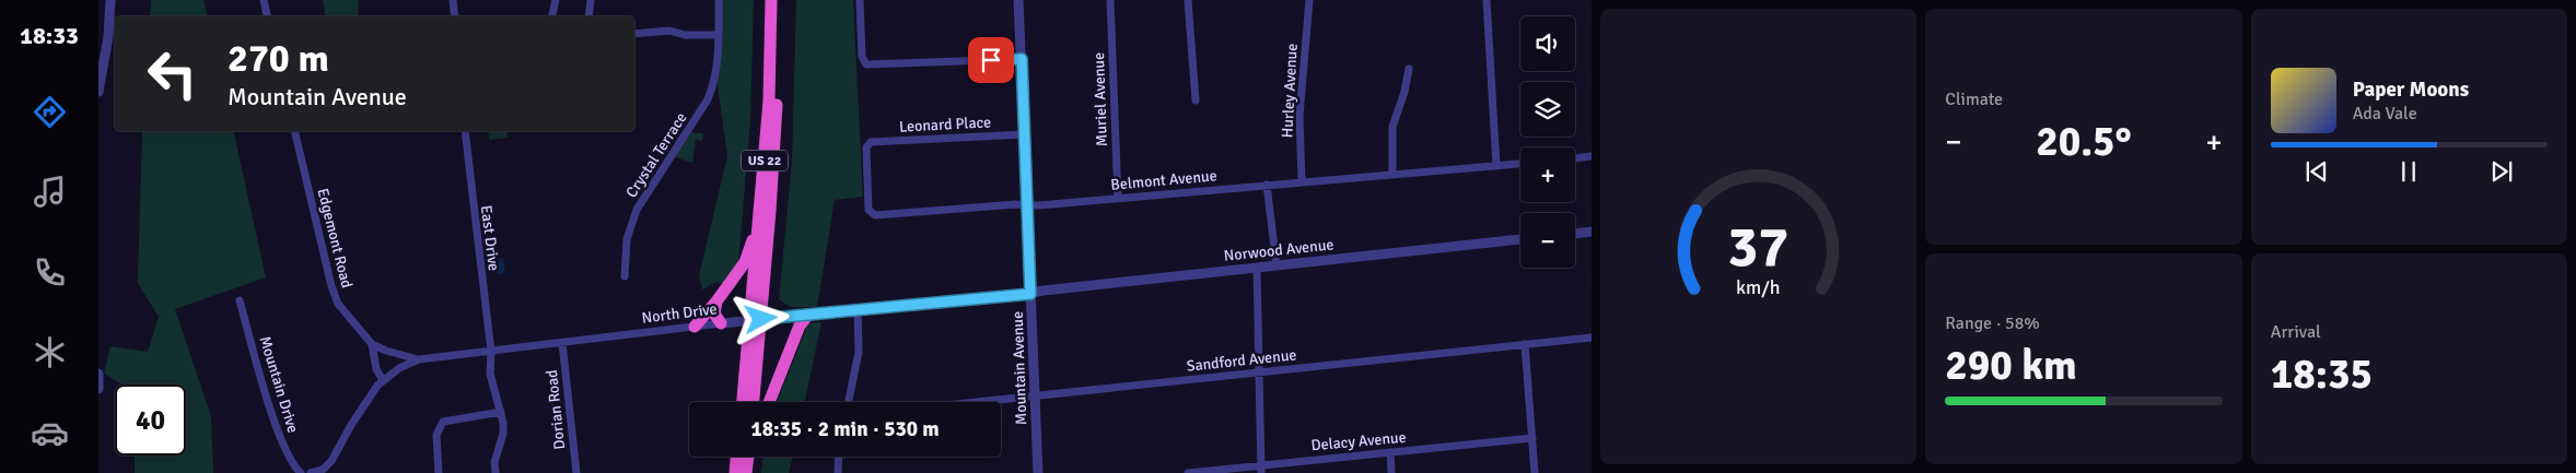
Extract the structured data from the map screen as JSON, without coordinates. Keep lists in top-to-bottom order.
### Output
{
  "streets": {
    "highway": ["US 22"],
    "street": [
      "Hurley Avenue",
      "Muriel Avenue",
      "Leonard Place",
      "Crystal Terrace",
      "Belmont Avenue",
      "Edgemont Road",
      "East Drive",
      "Norwood Avenue",
      "North Drive",
      "Sandford Avenue",
      "Mountain Avenue",
      "Mountain Drive",
      "Dorian Road",
      "Delacy Avenue"
    ]
  },
  "crossings": [
    ["Hurley Avenue", "Belmont Avenue"],
    ["Muriel Avenue", "Belmont Avenue"],
    ["Leonard Place", "Belmont Avenue"],
    ["Leonard Place", "Mountain Avenue"],
    ["US 22", "North Drive"],
    ["Belmont Avenue", "Mountain Avenue"],
    ["Edgemont Road", "North Drive"],
    ["East Drive", "North Drive"],
    ["Norwood Avenue", "North Drive"],
    ["Norwood Avenue", "Mountain Avenue"],
    ["North Drive", "Mountain Avenue"],
    ["North Drive", "Dorian Road"],
    ["Sandford Avenue", "Mountain Avenue"]
  ],
  "page": {
    "tabs": "18:33",
    "tile": [
      "Climate",
      ["Range · 58%", "290 km"],
      ["Arrival", "18:35"]
    ],
    "map_buttons": ["+", "−"],
    "turn": ["270 m", "Mountain Avenue"],
    "song": ["Paper Moons", "Ada Vale"],
    "heat": ["−", "20.5°", "+"],
    "limit": "40",
    "trip": "18:35 · 2 min · 530 m",
    "gauge": ["37", "km/h"]
  }
}
